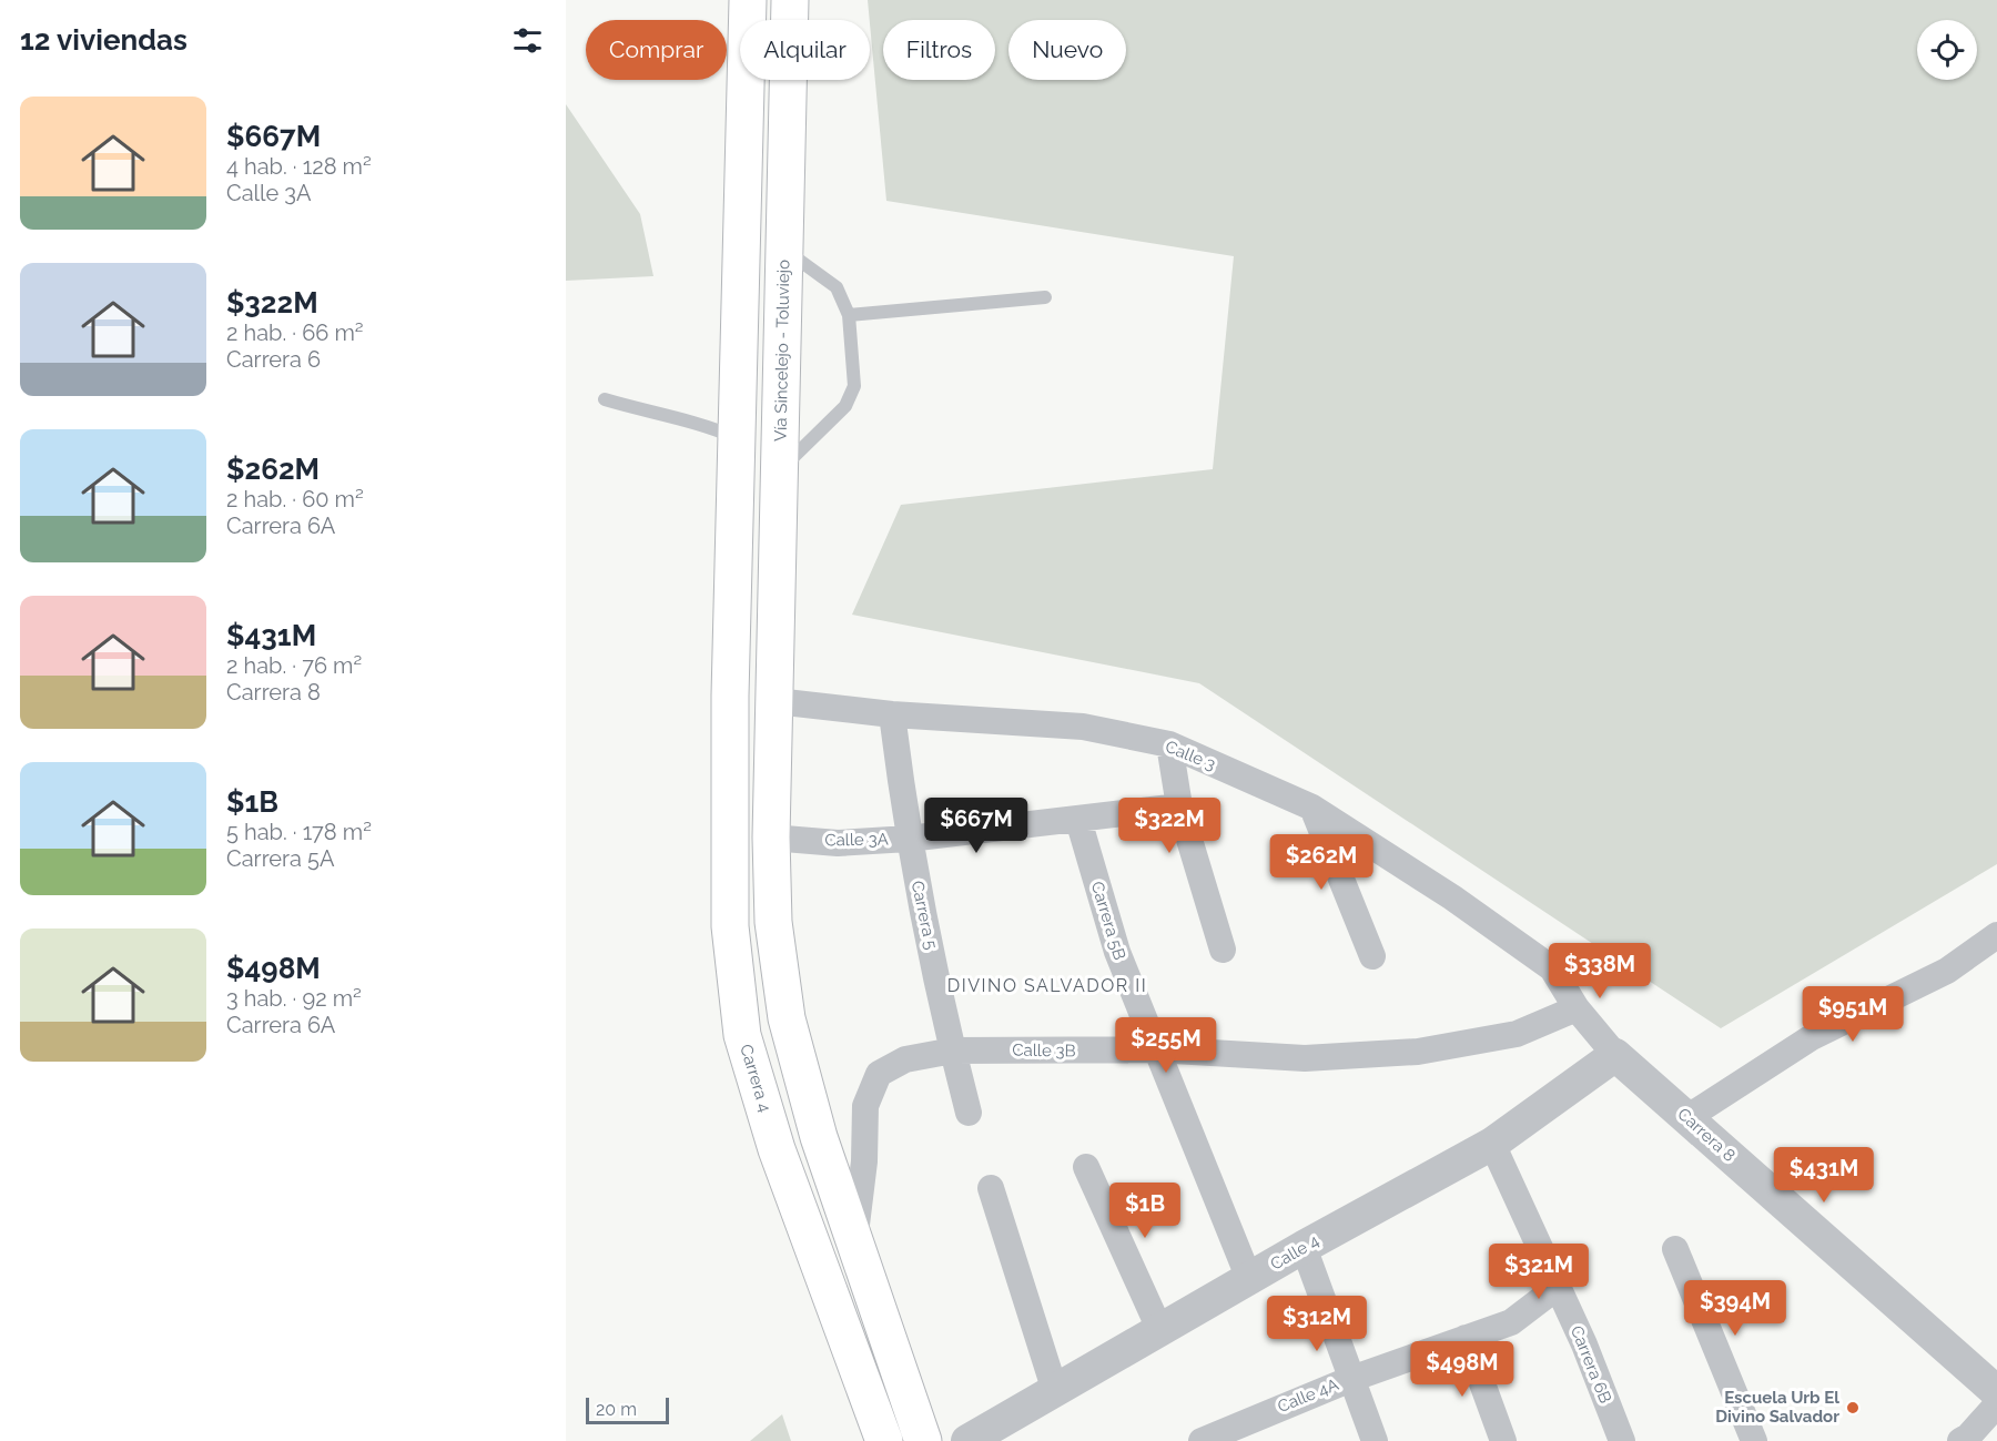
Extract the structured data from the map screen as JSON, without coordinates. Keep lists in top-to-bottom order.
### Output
{
  "streets": {
    "main road": ["Vía Sincelejo - Toluviejo", "Carrera 4"],
    "street": [
      "Calle 3",
      "Calle 3A",
      "Carrera 5",
      "Carrera 5B",
      "Calle 3B",
      "Carrera 8",
      "Calle 4",
      "Carrera 6B",
      "Calle 4A"
    ]
  },
  "crossings": [
    ["Vía Sincelejo - Toluviejo", "Calle 3"],
    ["Calle 3", "Carrera 5"],
    ["Calle 3", "Carrera 8"],
    ["Calle 3A", "Carrera 5"],
    ["Calle 3A", "Carrera 5B"],
    ["Carrera 5", "Calle 3B"],
    ["Carrera 5B", "Calle 3B"],
    ["Carrera 5B", "Calle 4"],
    ["Calle 3B", "Carrera 8"],
    ["Carrera 8", "Calle 4"],
    ["Calle 4", "Carrera 6B"],
    ["Carrera 6B", "Calle 4A"]
  ],
  "districts": ["DIVINO SALVADOR II"],
  "places": ["Escuela Urb El Divino Salvador"],
  "scale_bar": "20 m",
  "page": {
    "heading": "12 viviendas",
    "chip": [
      "Comprar",
      "Alquilar",
      "Filtros",
      "Nuevo"
    ],
    "list": [
      {
        "name": "$667M",
        "note": "4 hab. · 128 m² · Calle 3A"
      },
      {
        "name": "$322M",
        "note": "2 hab. · 66 m² · Carrera 6"
      },
      {
        "name": "$262M",
        "note": "2 hab. · 60 m² · Carrera 6A"
      },
      {
        "name": "$431M",
        "note": "2 hab. · 76 m² · Carrera 8"
      },
      {
        "name": "$1B",
        "note": "5 hab. · 178 m² · Carrera 5A"
      },
      {
        "name": "$498M",
        "note": "3 hab. · 92 m² · Carrera 6A"
      }
    ],
    "price": [
      "$667M",
      "$322M",
      "$262M",
      "$338M",
      "$951M",
      "$255M",
      "$431M",
      "$1B",
      "$321M",
      "$394M",
      "$312M",
      "$498M"
    ],
    "scale": "20 m"
  }
}
